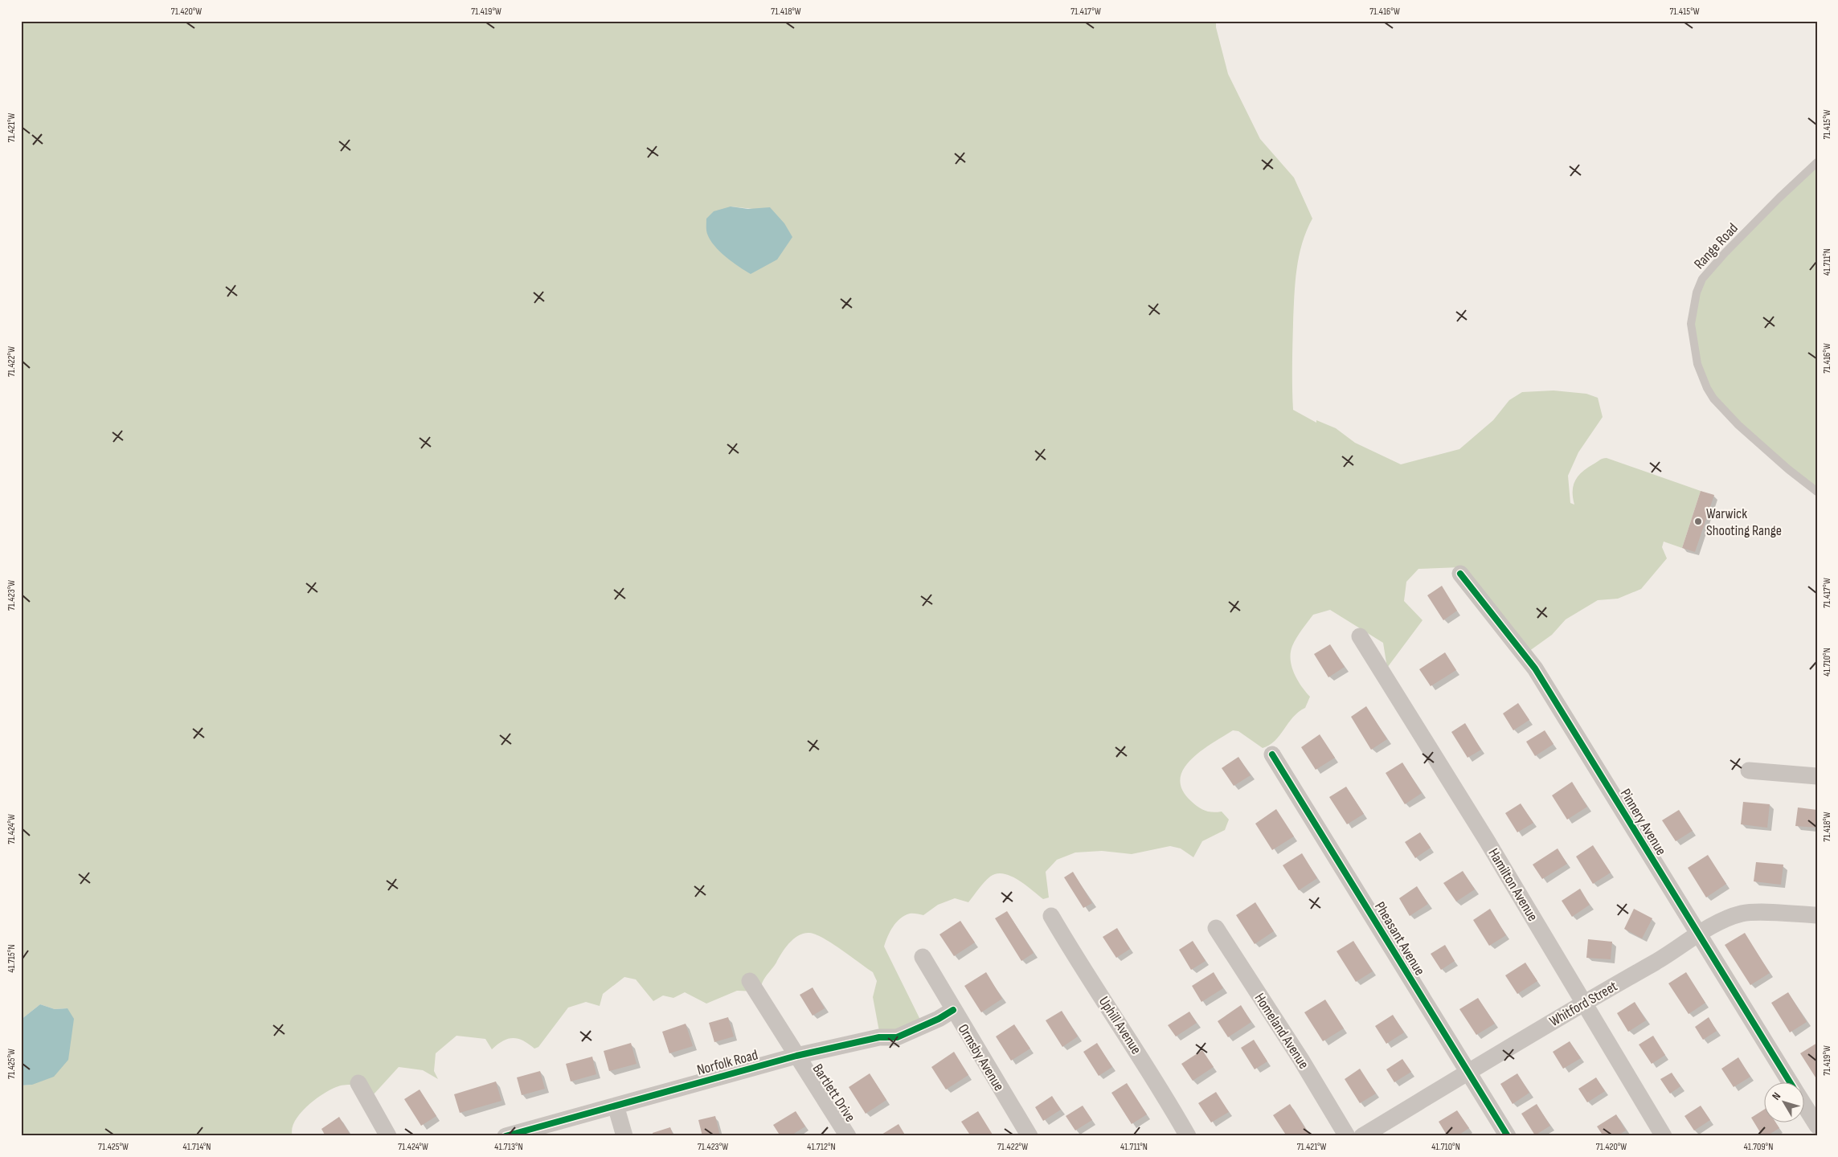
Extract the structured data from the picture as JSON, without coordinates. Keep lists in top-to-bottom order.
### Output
{
  "streets": {
    "street": [
      "Pinnery Avenue",
      "Hamilton Avenue",
      "Pheasant Avenue",
      "Whitford Street",
      "Uphill Avenue",
      "Homeland Avenue",
      "Ormsby Avenue",
      "Norfolk Road",
      "Bartlett Drive"
    ],
    "lane": ["Range Road"]
  },
  "crossings": [
    ["Pinnery Avenue", "Whitford Street"],
    ["Hamilton Avenue", "Whitford Street"],
    ["Pheasant Avenue", "Whitford Street"],
    ["Ormsby Avenue", "Norfolk Road"],
    ["Norfolk Road", "Bartlett Drive"]
  ],
  "places": ["Warwick Shooting Range"],
  "north": "top left",
  "coordinates": [
    "71.420°W",
    "71.419°W",
    "71.418°W",
    "71.417°W",
    "71.416°W",
    "71.415°W",
    "71.421°W",
    "41.711°N",
    "71.422°W",
    "71.423°W",
    "41.710°N",
    "71.424°W",
    "41.715°N",
    "71.425°W",
    "41.714°N",
    "41.713°N",
    "41.712°N",
    "41.709°N"
  ]
}
